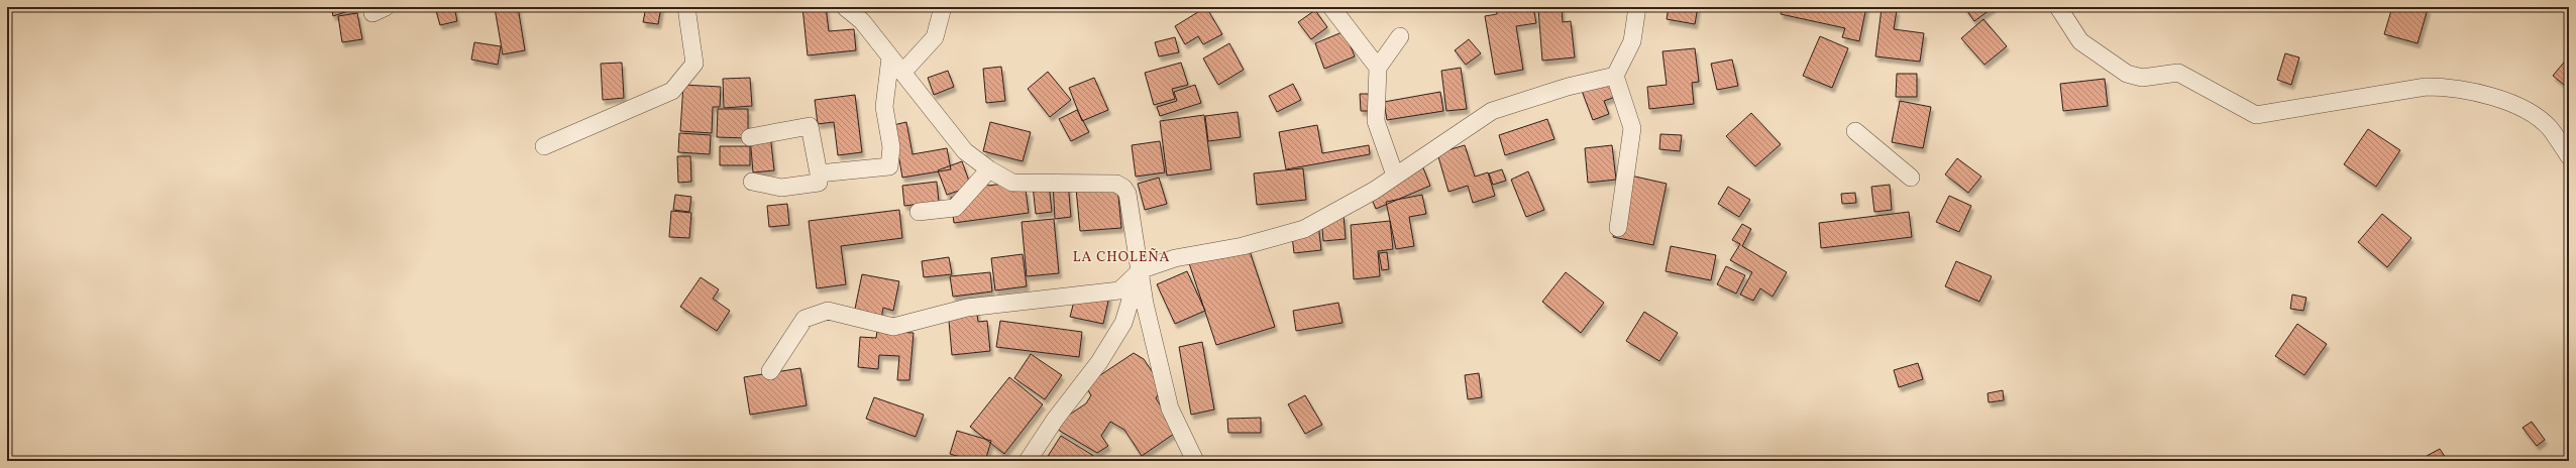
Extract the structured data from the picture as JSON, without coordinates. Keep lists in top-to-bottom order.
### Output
{
  "districts": ["LA CHOLEÑA"]
}
